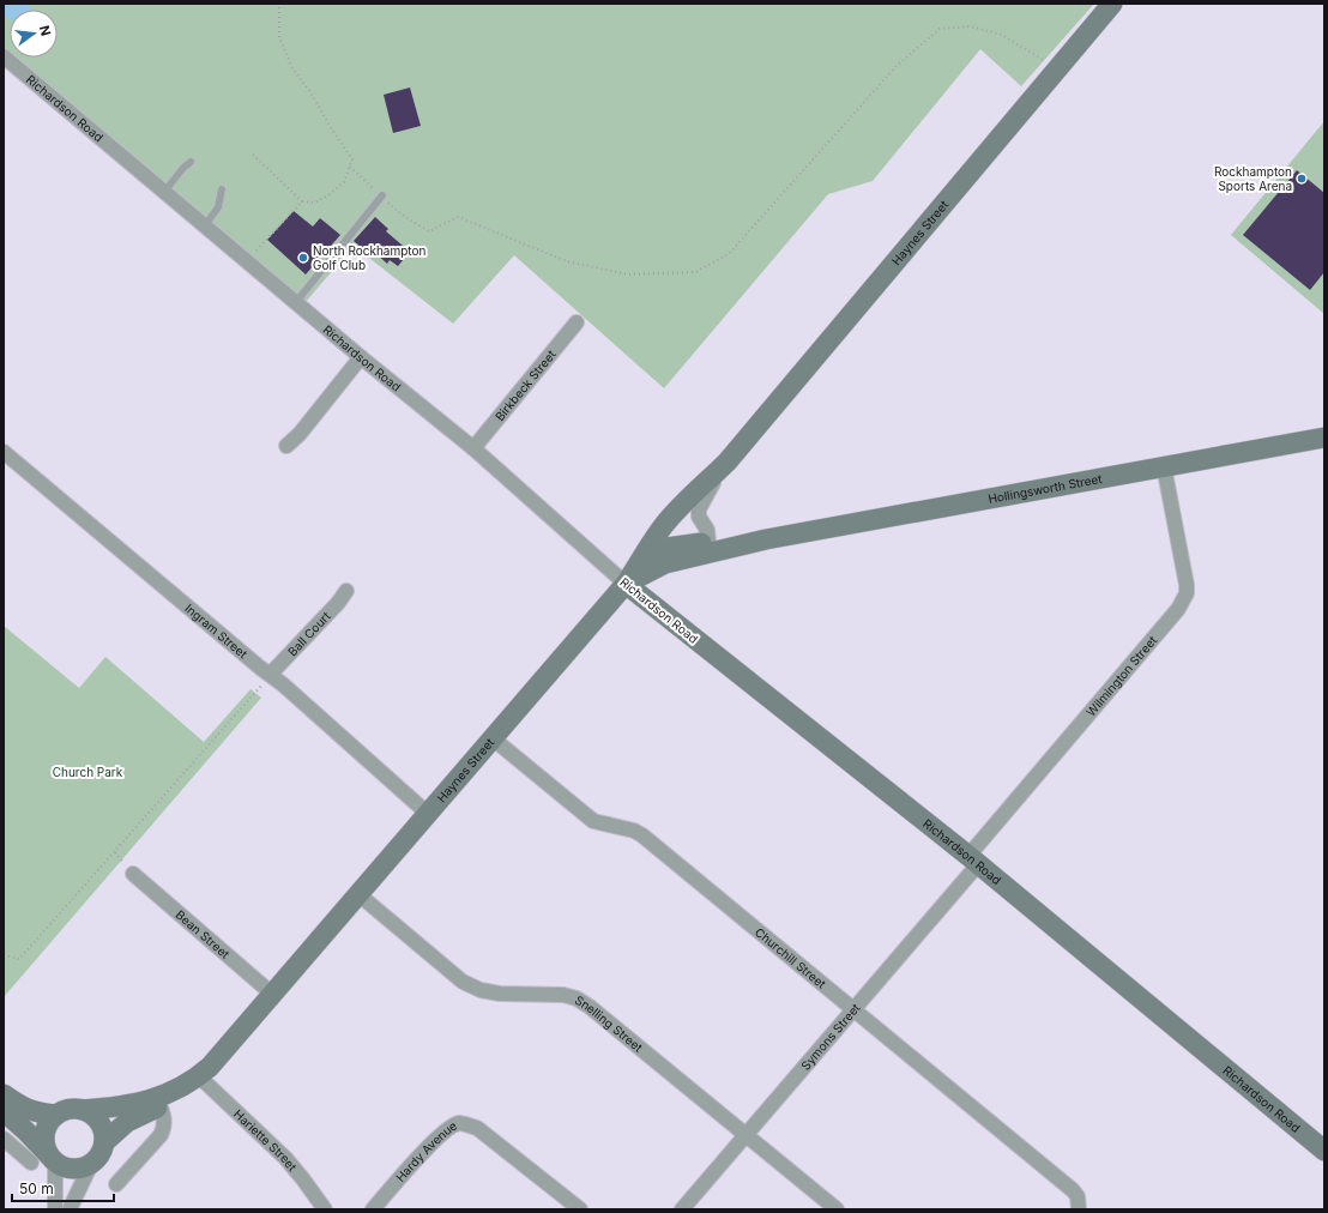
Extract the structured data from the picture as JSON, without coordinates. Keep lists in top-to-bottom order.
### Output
{
  "streets": {
    "street": [
      "Richardson Road",
      "Haynes Street",
      "Birkbeck Street",
      "Hollingsworth Street",
      "Ingram Street",
      "Ball Court",
      "Wilmington Street",
      "Bean Street",
      "Churchill Street",
      "Snelling Street",
      "Symons Street",
      "Hariette Street",
      "Hardy Avenue"
    ]
  },
  "crossings": [
    ["Richardson Road", "Haynes Street"],
    ["Richardson Road", "Birkbeck Street"],
    ["Richardson Road", "Hollingsworth Street"],
    ["Richardson Road", "Wilmington Street"],
    ["Richardson Road", "Symons Street"],
    ["Haynes Street", "Hollingsworth Street"],
    ["Haynes Street", "Ingram Street"],
    ["Haynes Street", "Bean Street"],
    ["Haynes Street", "Churchill Street"],
    ["Haynes Street", "Snelling Street"],
    ["Haynes Street", "Hariette Street"],
    ["Hollingsworth Street", "Wilmington Street"],
    ["Ingram Street", "Ball Court"],
    ["Wilmington Street", "Symons Street"],
    ["Churchill Street", "Symons Street"],
    ["Snelling Street", "Symons Street"]
  ],
  "parks": ["Church Park"],
  "places": ["Rockhampton Sports Arena", "North Rockhampton Golf Club"],
  "scale_bar": "50 m",
  "north": "right"
}
